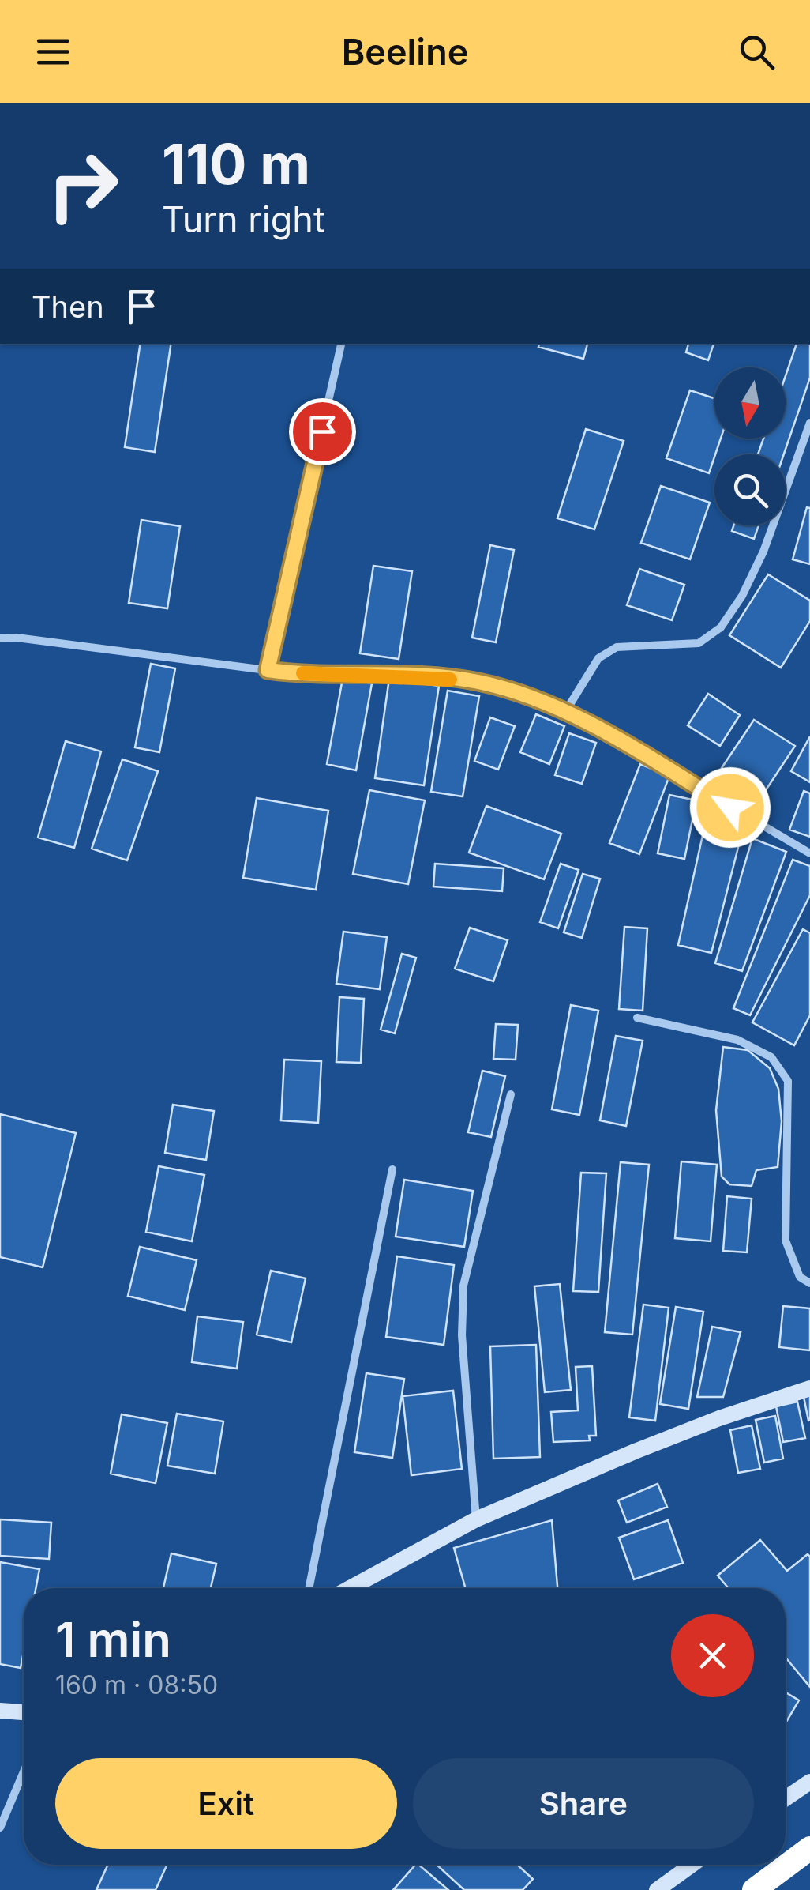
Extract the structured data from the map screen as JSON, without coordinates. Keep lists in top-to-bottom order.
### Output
{
  "north": "bottom",
  "page": {
    "header": "Beeline",
    "turn": ["110 m", "Turn right"],
    "then": "Then",
    "heading": ["1 min", "160 m · 08:50"],
    "buttons": ["Exit", "Share"]
  }
}
